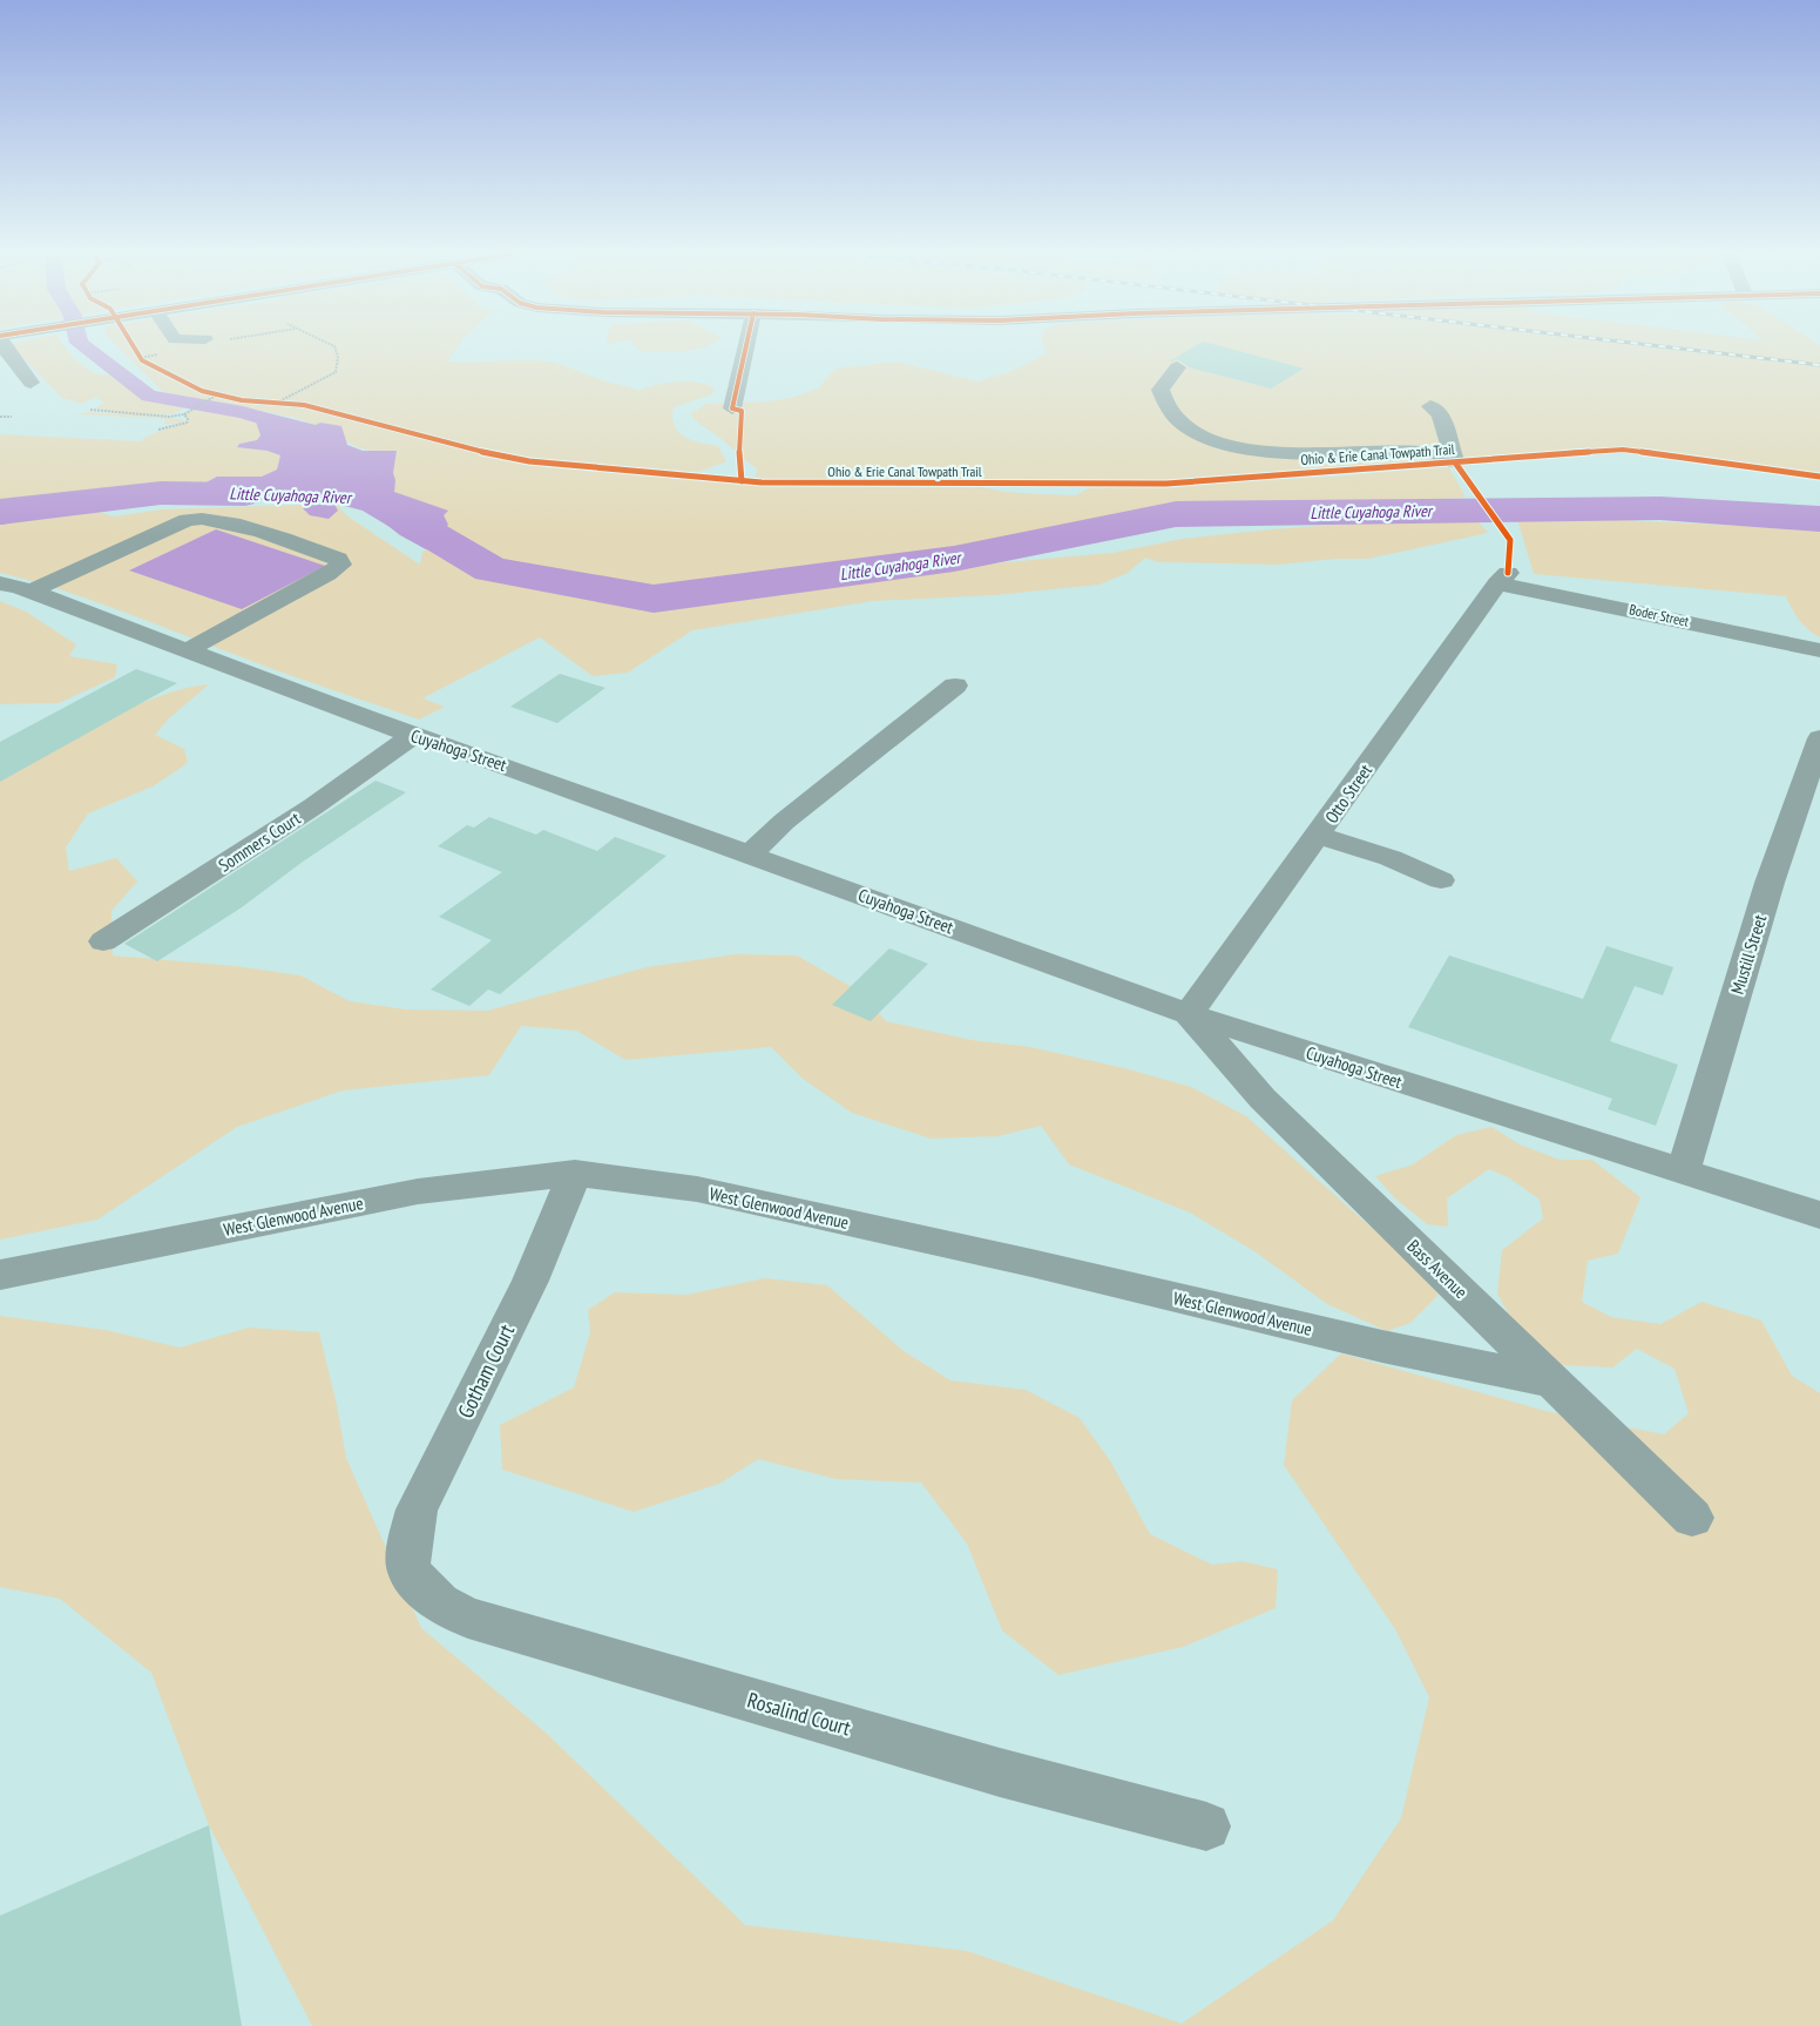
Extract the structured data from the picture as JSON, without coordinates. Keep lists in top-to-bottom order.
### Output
{
  "streets": {
    "street": [
      "Boder Street",
      "Cuyahoga Street",
      "Otto Street",
      "Sommers Court",
      "Mustill Street",
      "West Glenwood Avenue",
      "Bass Avenue",
      "Gotham Court",
      "Rosalind Court"
    ],
    "cycle path": ["Ohio & Erie Canal Towpath Trail"]
  },
  "crossings": [
    ["Boder Street", "Otto Street"],
    ["Cuyahoga Street", "Otto Street"],
    ["Cuyahoga Street", "Sommers Court"],
    ["Cuyahoga Street", "Mustill Street"],
    ["Cuyahoga Street", "Bass Avenue"],
    ["Otto Street", "Bass Avenue"],
    ["West Glenwood Avenue", "Bass Avenue"],
    ["West Glenwood Avenue", "Gotham Court"],
    ["Gotham Court", "Rosalind Court"]
  ],
  "water": ["Little Cuyahoga River"]
}
